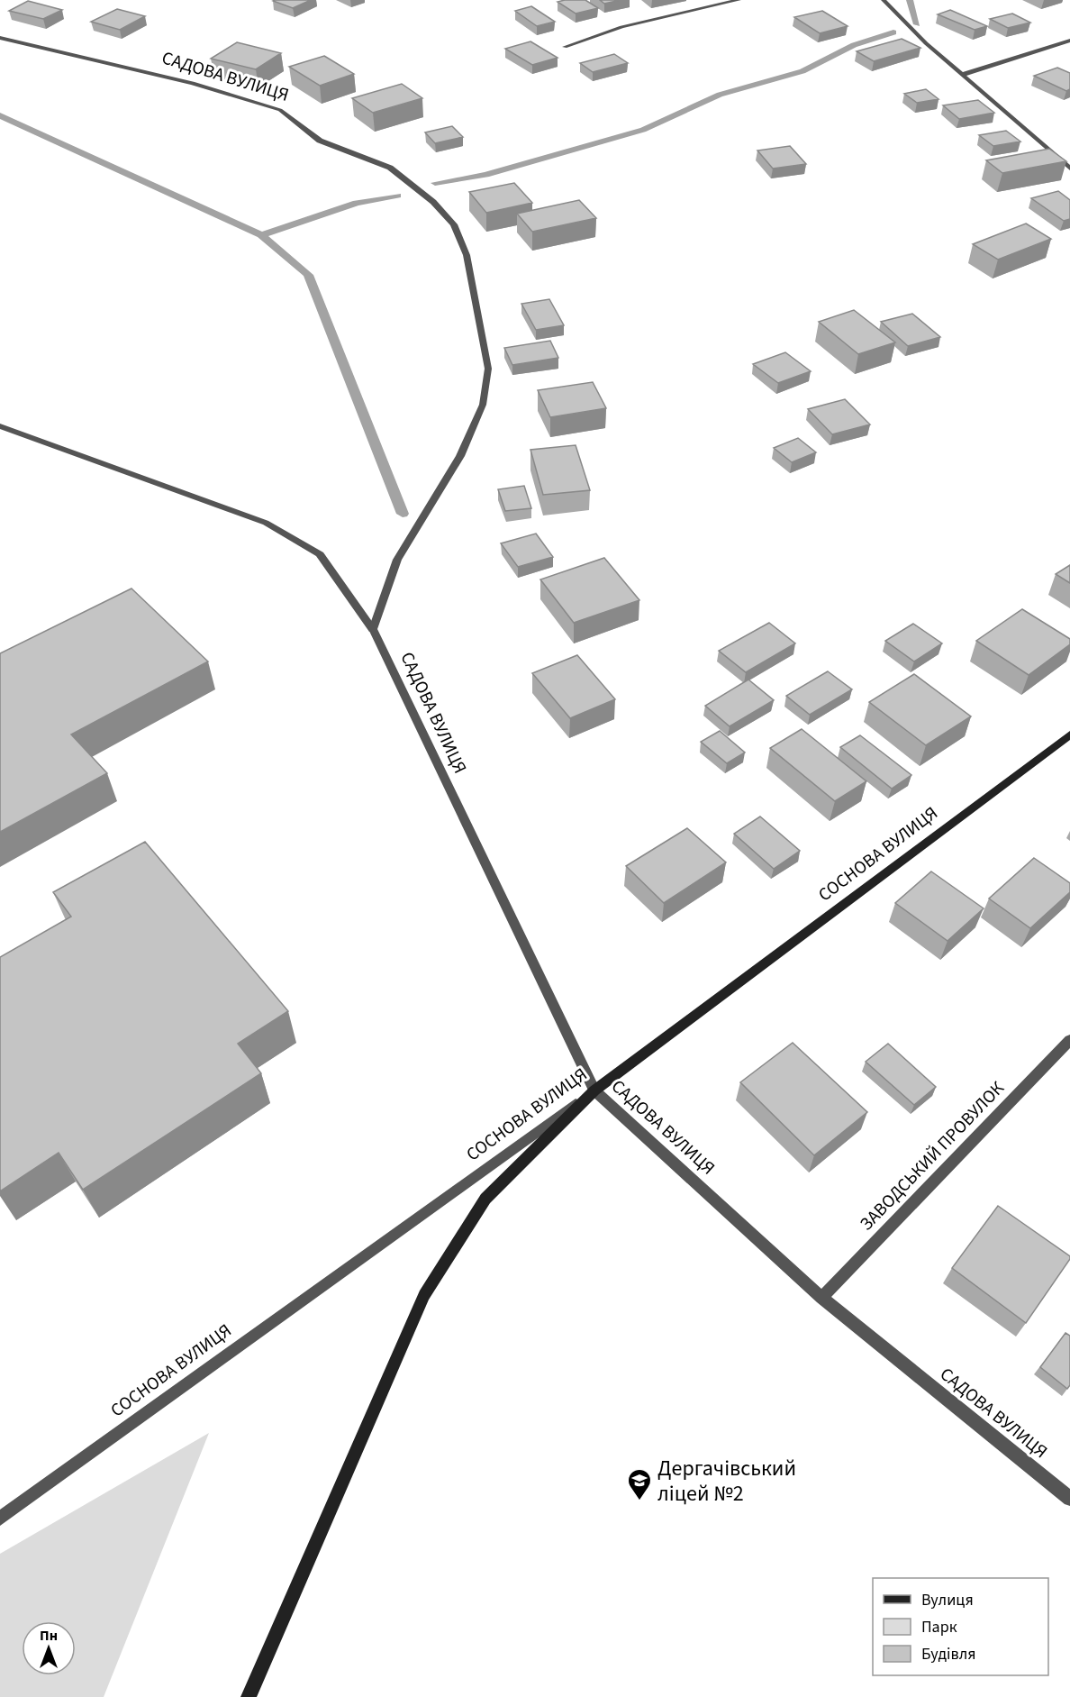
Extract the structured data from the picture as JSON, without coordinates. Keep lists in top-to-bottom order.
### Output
{
  "streets": {
    "street": ["САДОВА ВУЛИЦЯ", "СОСНОВА ВУЛИЦЯ", "ЗАВОДСЬКИЙ ПРОВУЛОК"]
  },
  "crossings": [
    ["САДОВА ВУЛИЦЯ", "СОСНОВА ВУЛИЦЯ"],
    ["САДОВА ВУЛИЦЯ", "ЗАВОДСЬКИЙ ПРОВУЛОК"]
  ],
  "places": {
    "school or university": ["Дергачівський ліцей №2"]
  },
  "legend": ["Вулиця", "Парк", "Будівля"],
  "north": "top"
}
